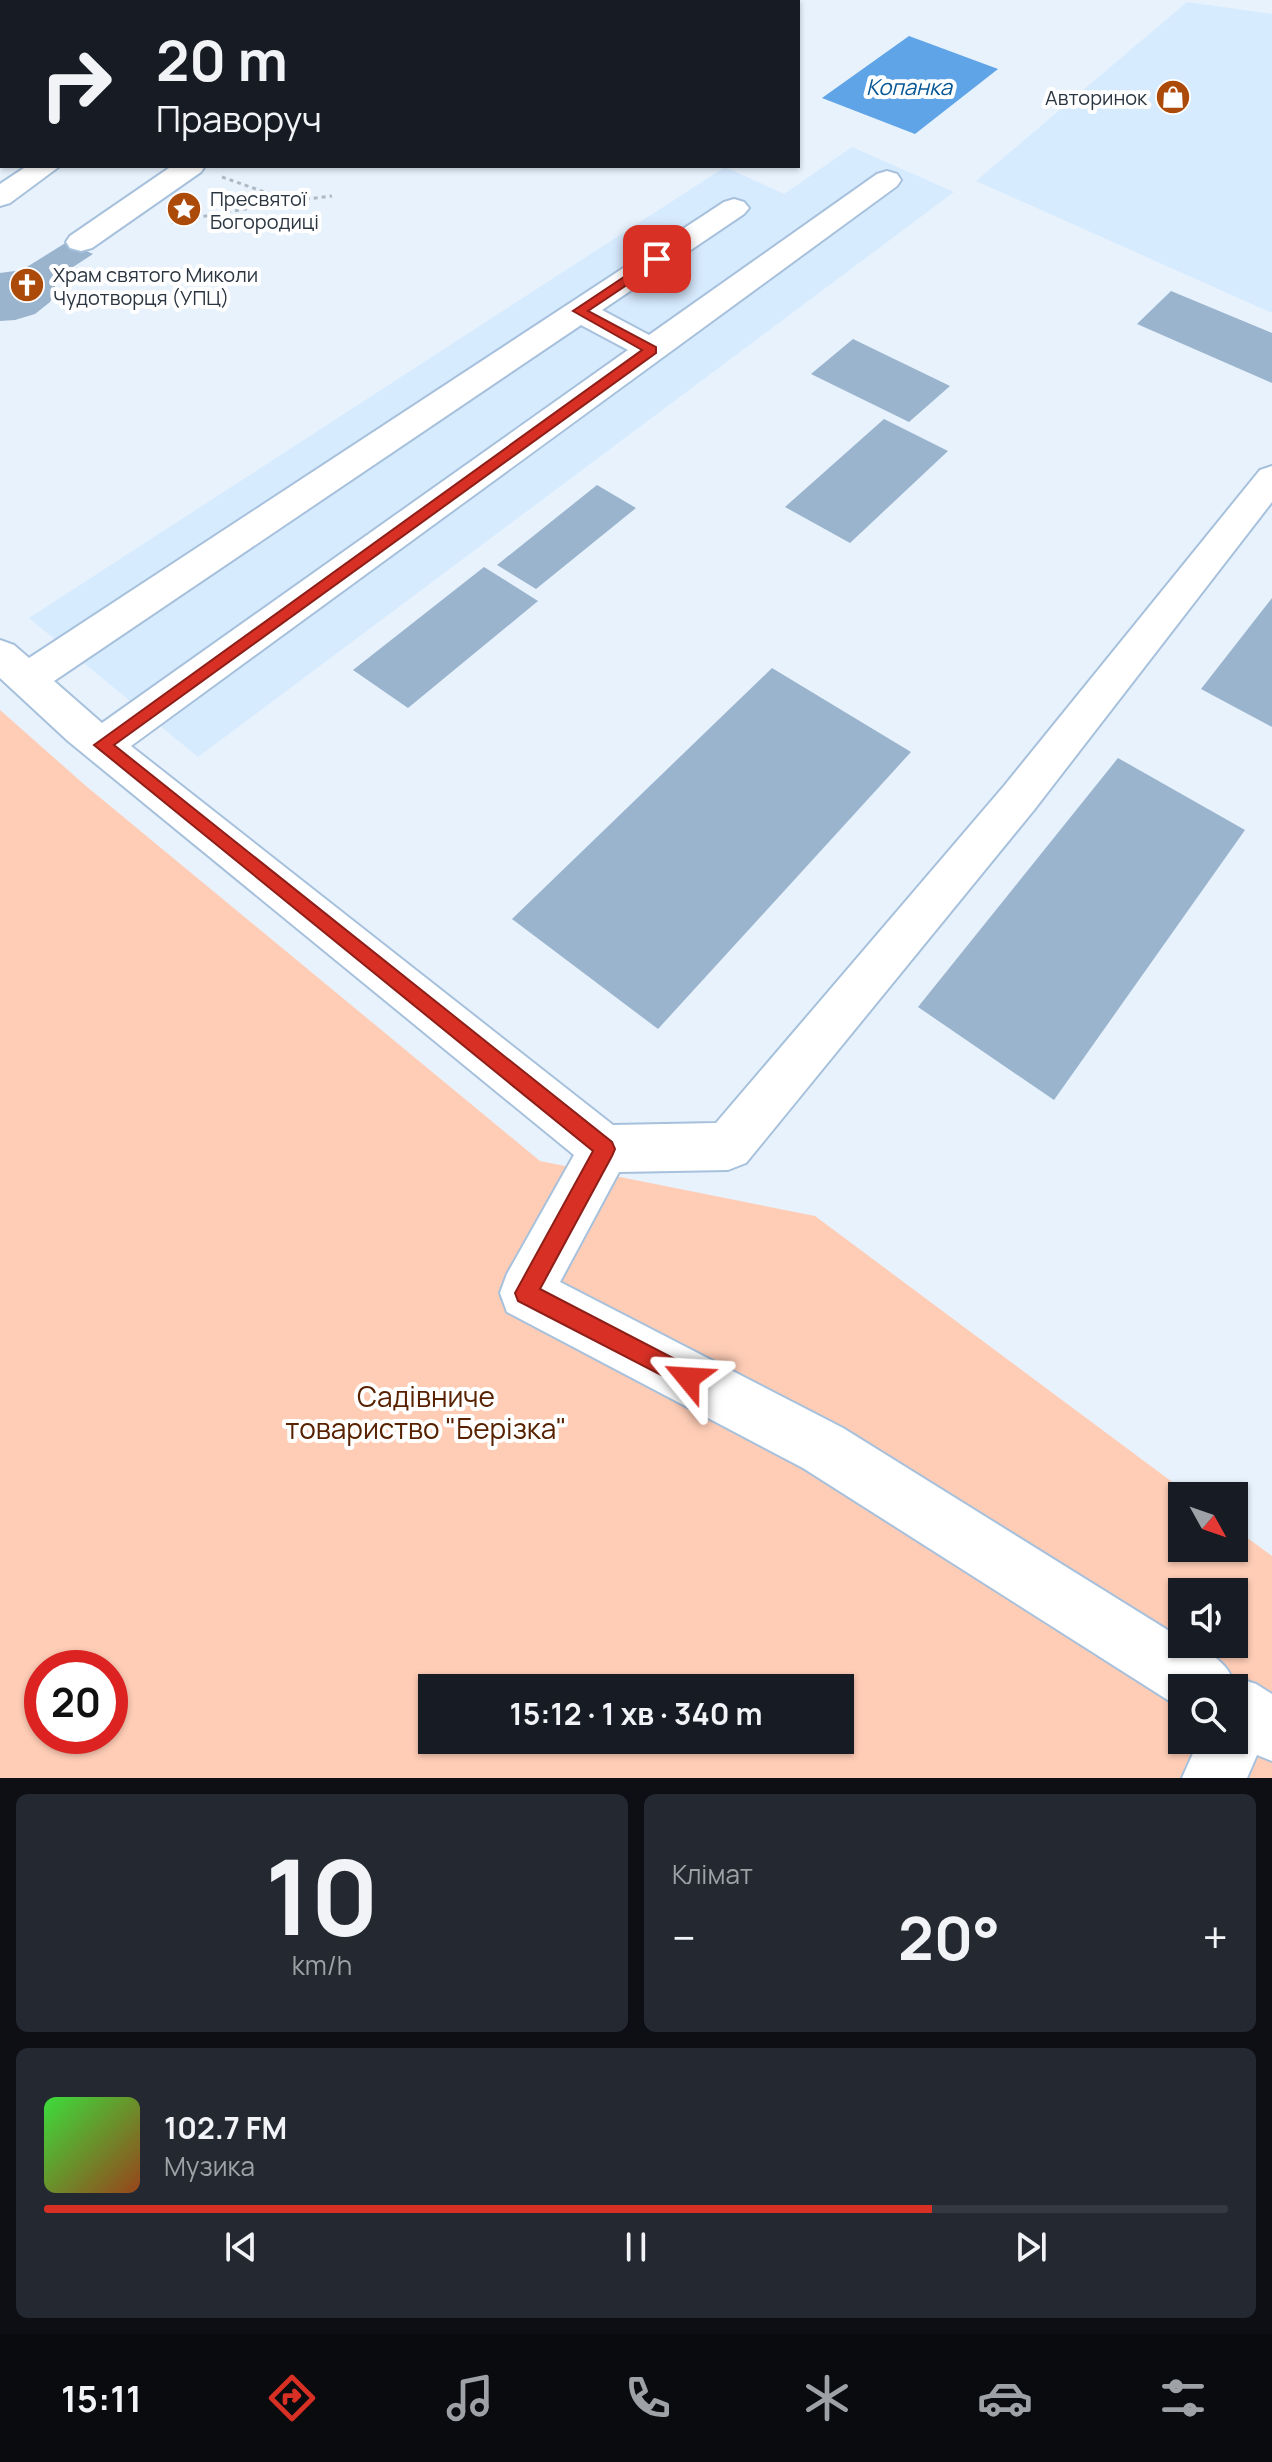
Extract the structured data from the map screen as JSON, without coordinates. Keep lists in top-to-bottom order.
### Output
{
  "water": ["Копанка"],
  "parks": ["Садівниче товариство \"Берізка\""],
  "places": {
    "shop": ["Авторинок"],
    "place": ["Пресвятої Богородиці"],
    "church": ["Храм святого Миколи Чудотворця (УПЦ)"]
  },
  "north": "bottom right",
  "page": {
    "turn": ["20 m", "Праворуч"],
    "limit": "20",
    "trip": "15:12 · 1 хв · 340 m",
    "tile": [
      ["10", "km/h"],
      "Клімат"
    ],
    "heat": ["−", "20°", "+"],
    "song": ["102.7 FM", "Музика"],
    "tabs": "15:11"
  }
}
